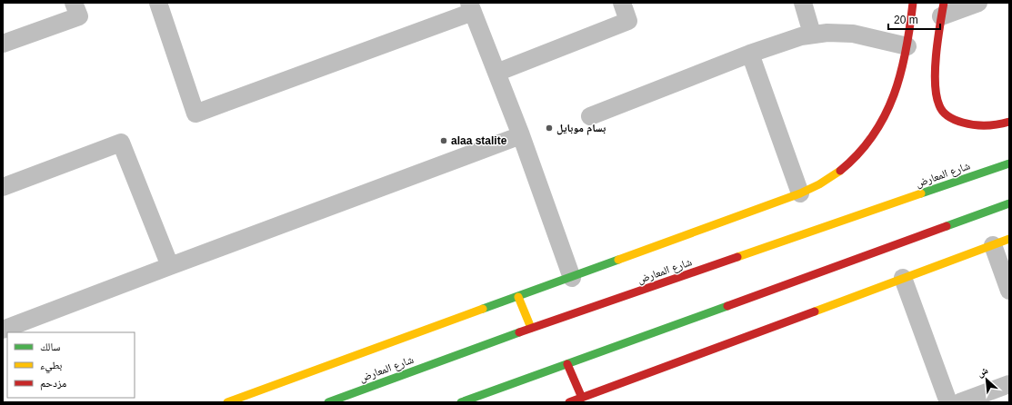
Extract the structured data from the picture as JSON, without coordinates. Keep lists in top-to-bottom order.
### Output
{
  "streets": {
    "main road": ["شارع المعارض"]
  },
  "places": ["بسام موبايل", "alaa stalite"],
  "legend": ["سالك", "بطيء", "مزدحم"],
  "scale_bar": "20 m",
  "north": "top left"
}
